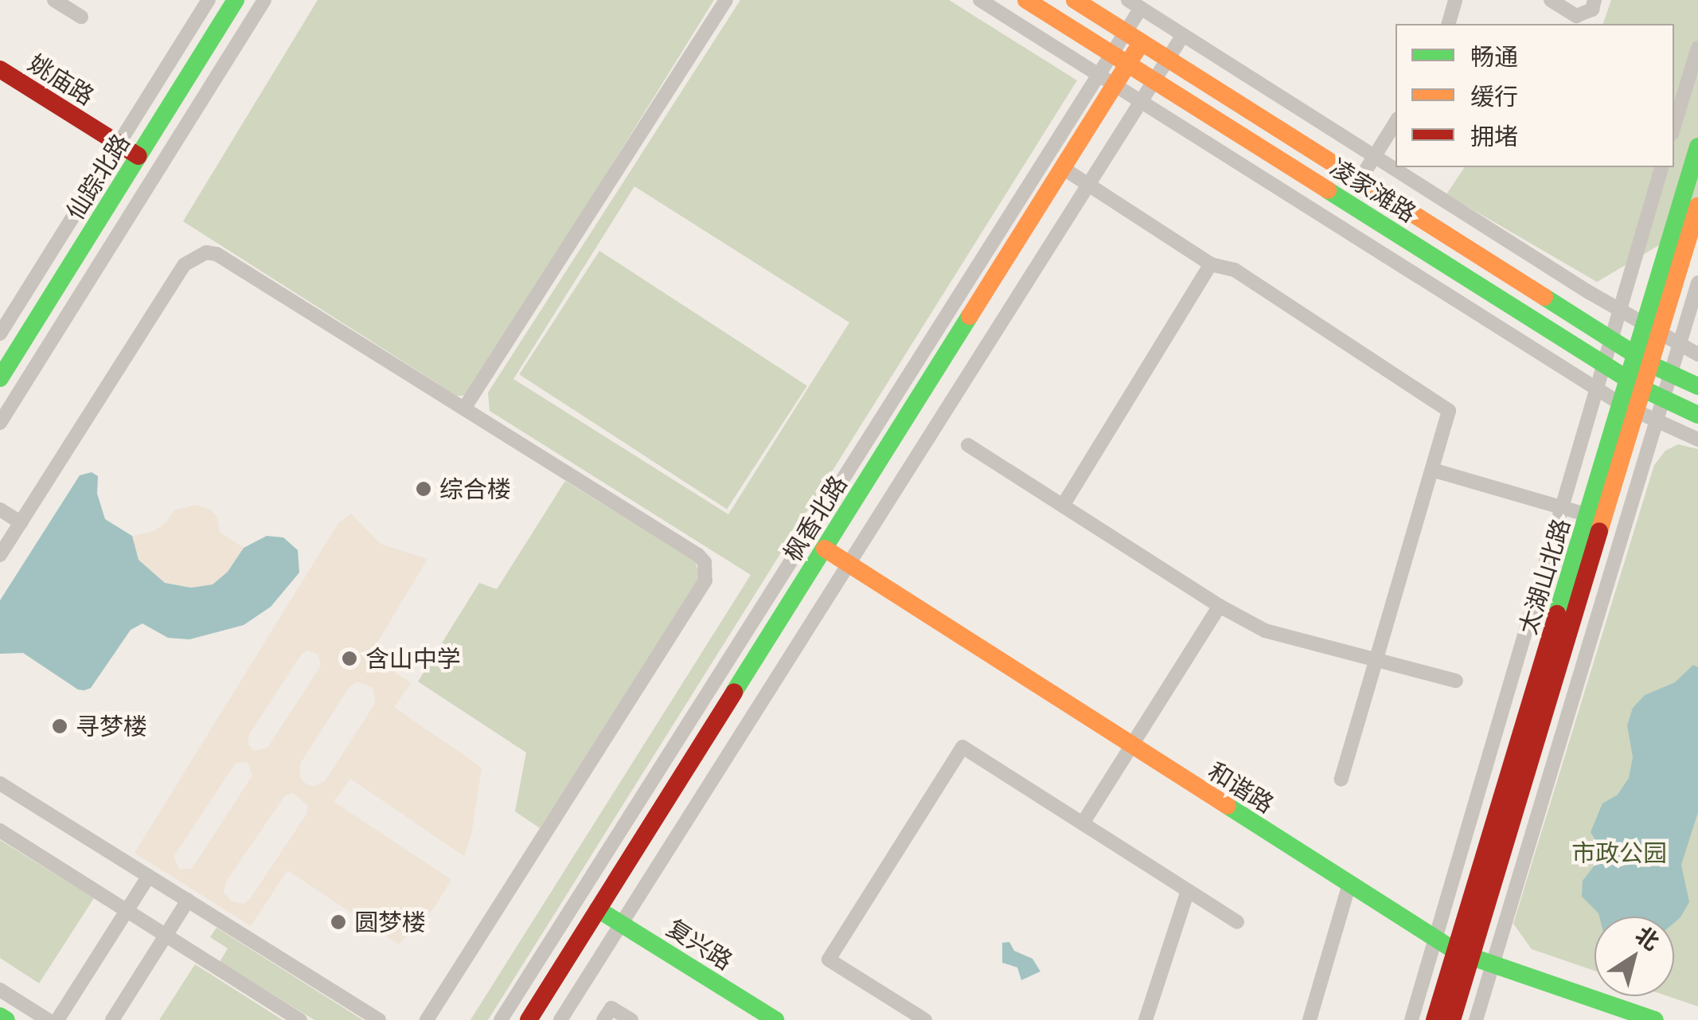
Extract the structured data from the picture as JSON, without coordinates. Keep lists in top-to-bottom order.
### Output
{
  "streets": {
    "main road": [
      "姚庙路",
      "仙踪北路",
      "凌家滩路",
      "枫香北路",
      "太湖山北路",
      "和谐路",
      "复兴路"
    ]
  },
  "crossings": [
    ["姚庙路", "仙踪北路"],
    ["凌家滩路", "枫香北路"],
    ["凌家滩路", "太湖山北路"],
    ["枫香北路", "和谐路"],
    ["枫香北路", "复兴路"],
    ["太湖山北路", "和谐路"]
  ],
  "parks": ["市政公园"],
  "places": [
    "综合楼",
    "含山中学",
    "寻梦楼",
    "圆梦楼"
  ],
  "legend": ["畅通", "缓行", "拥堵"],
  "north": "top right"
}
